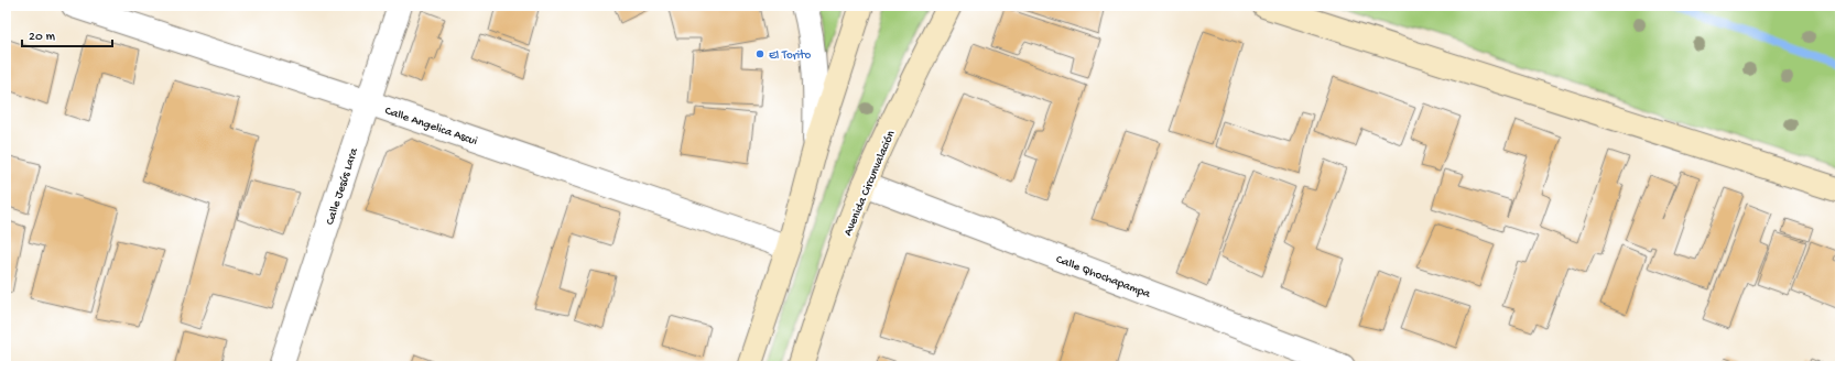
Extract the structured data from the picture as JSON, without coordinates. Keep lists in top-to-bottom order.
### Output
{
  "streets": {
    "main road": ["Avenida Circunvalación"],
    "street": ["Calle Angelica Ascui", "Calle Jesús Lara", "Calle Qhochapampa"]
  },
  "crossings": [
    ["Calle Angelica Ascui", "Calle Jesús Lara"],
    ["Avenida Circunvalación", "Calle Qhochapampa"]
  ],
  "places": ["El Torito"],
  "scale_bar": "20 m"
}
